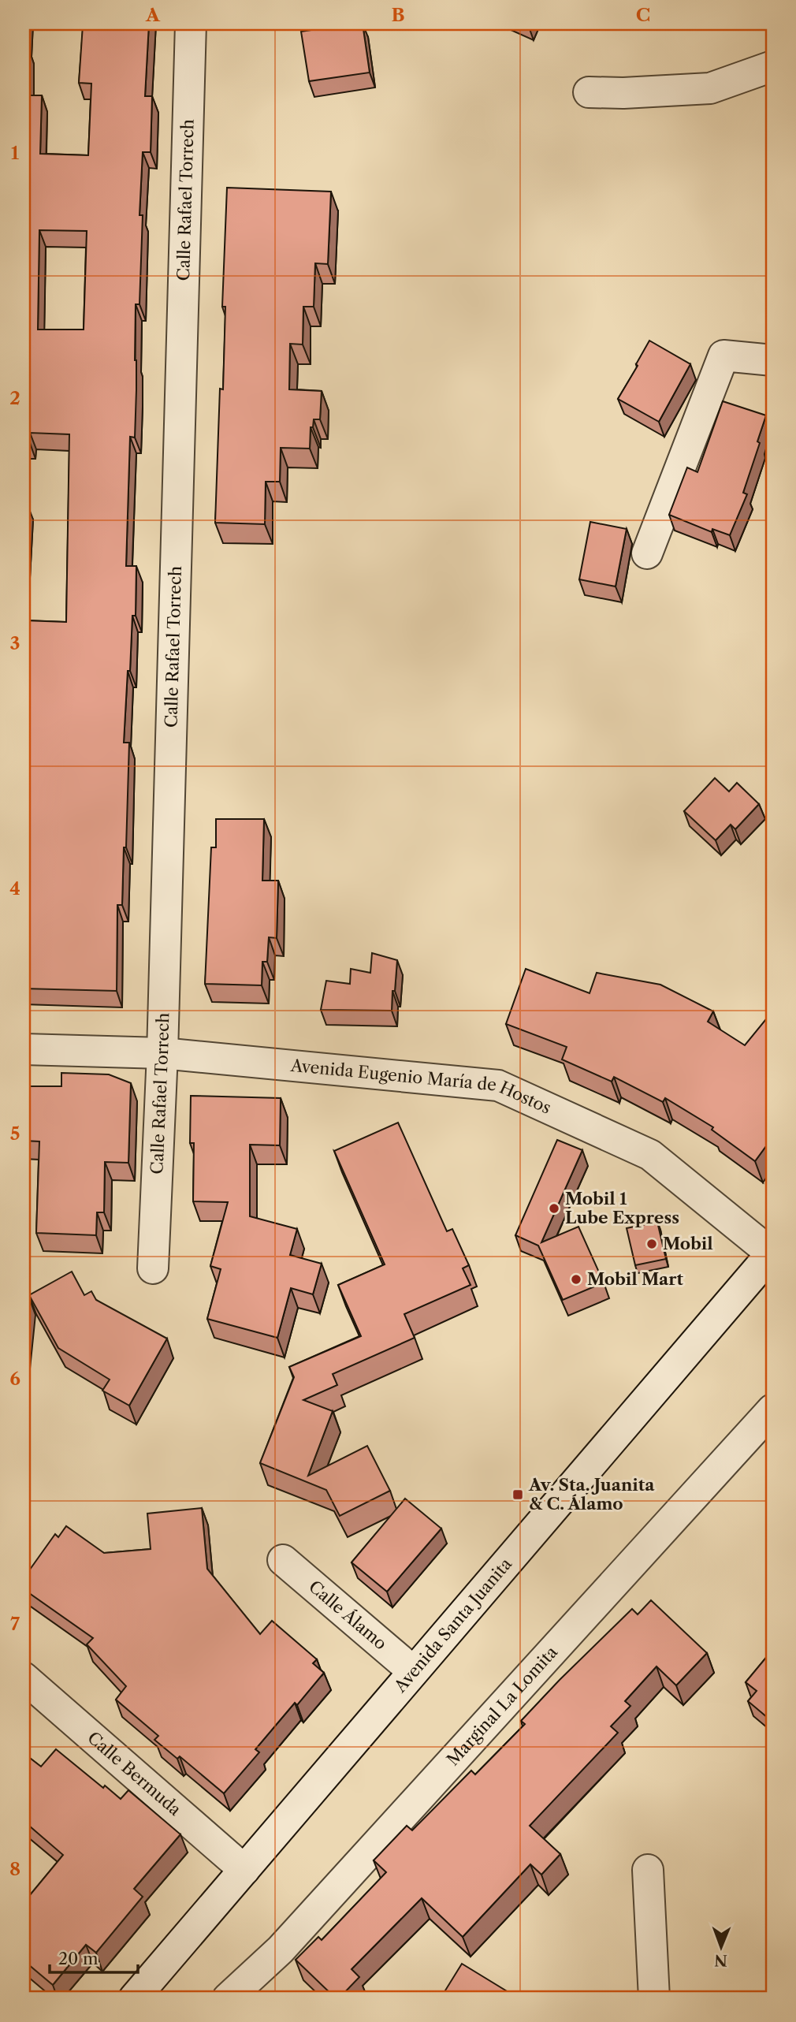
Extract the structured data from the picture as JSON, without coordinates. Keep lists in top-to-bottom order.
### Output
{
  "streets": {
    "street": [
      "Calle Rafael Torrech",
      "Avenida Eugenio María de Hostos",
      "Calle Álamo",
      "Avenida Santa Juanita",
      "Marginal La Lomita",
      "Calle Bermuda"
    ]
  },
  "crossings": [
    ["Calle Rafael Torrech", "Avenida Eugenio María de Hostos"],
    ["Avenida Eugenio María de Hostos", "Avenida Santa Juanita"],
    ["Calle Álamo", "Avenida Santa Juanita"],
    ["Avenida Santa Juanita", "Calle Bermuda"]
  ],
  "places": {
    "other": ["Mobil 1 Lube Express", "Mobil", "Mobil Mart"],
    "transit": ["Av. Sta. Juanita & C. Álamo"]
  },
  "scale_bar": "20 m",
  "north": "bottom",
  "grid": {
    "columns": ["A", "B", "C"],
    "rows": [
      "1",
      "2",
      "3",
      "4",
      "5",
      "6",
      "7",
      "8"
    ]
  }
}
